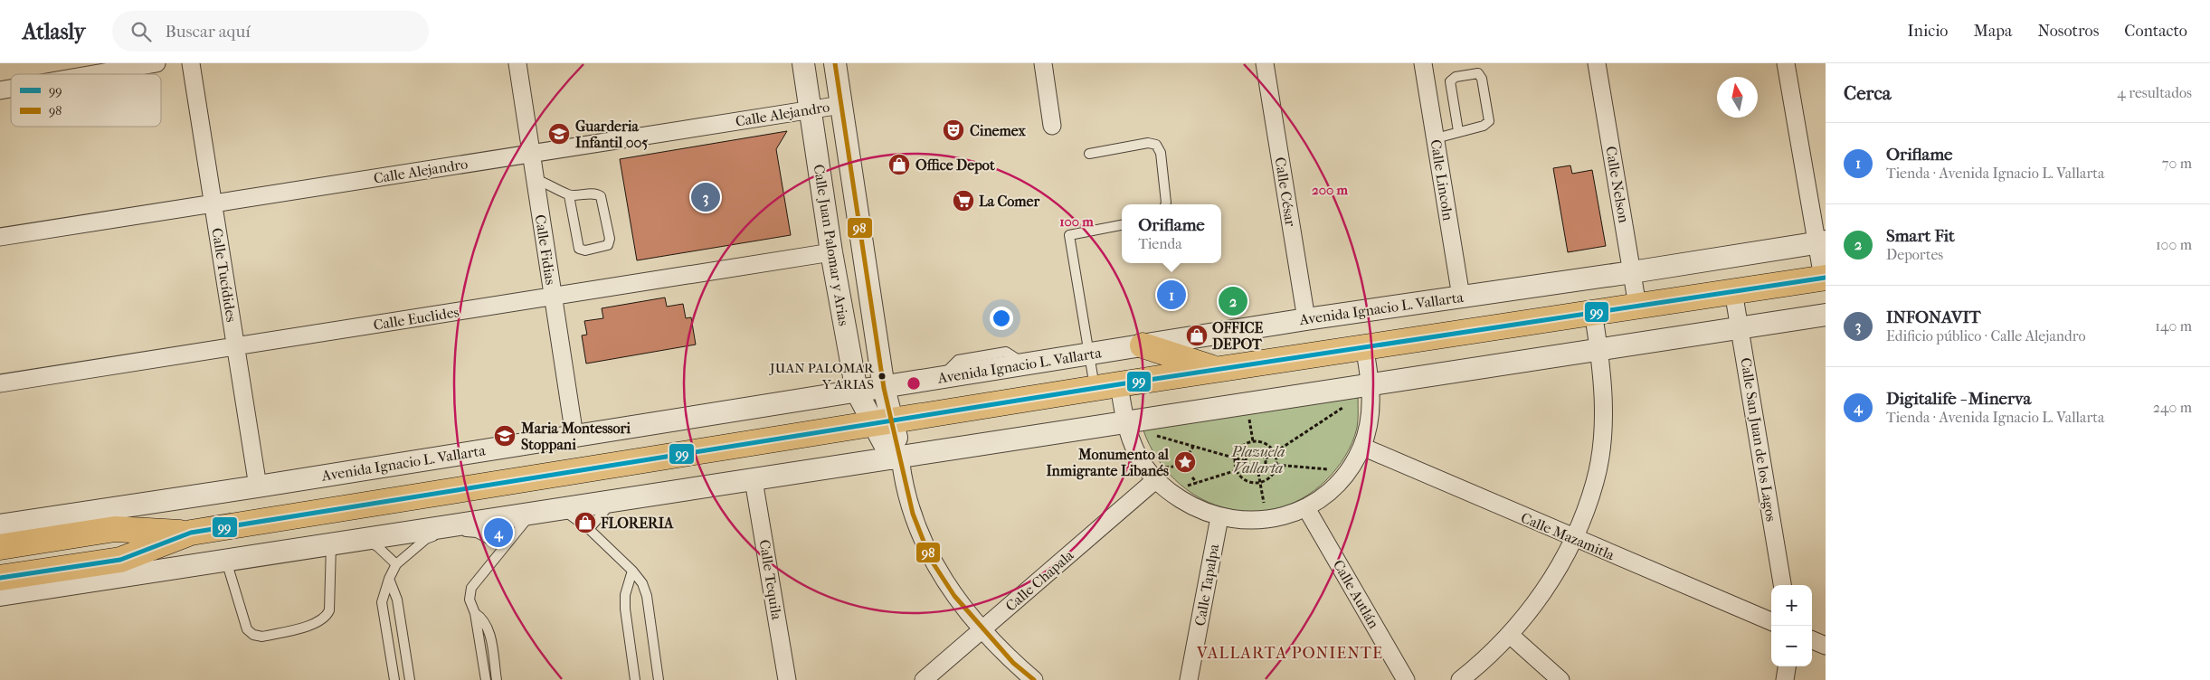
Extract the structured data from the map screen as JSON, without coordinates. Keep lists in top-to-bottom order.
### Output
{
  "streets": {
    "street": [
      "Calle Alejandro",
      "Calle Lincoln",
      "Calle Nelson",
      "Calle César",
      "Calle Juan Palomar y Arias",
      "Calle Fidias",
      "Calle Tucídides",
      "Avenida Ignacio L. Vallarta",
      "Calle Euclides",
      "Calle San Juan de los Lagos",
      "Calle Mazamitla",
      "Calle Tequila",
      "Calle Chapala",
      "Calle Tapalpa",
      "Calle Autlán"
    ]
  },
  "crossings": [
    ["Calle Alejandro", "Calle Juan Palomar y Arias"],
    ["Calle Alejandro", "Calle Fidias"],
    ["Calle Alejandro", "Calle Tucídides"],
    ["Calle Lincoln", "Avenida Ignacio L. Vallarta"],
    ["Calle Nelson", "Avenida Ignacio L. Vallarta"],
    ["Calle César", "Avenida Ignacio L. Vallarta"],
    ["Calle Juan Palomar y Arias", "Avenida Ignacio L. Vallarta"],
    ["Calle Juan Palomar y Arias", "Calle Euclides"],
    ["Calle Fidias", "Avenida Ignacio L. Vallarta"],
    ["Calle Fidias", "Calle Euclides"],
    ["Calle Tucídides", "Avenida Ignacio L. Vallarta"],
    ["Calle Tucídides", "Calle Euclides"]
  ],
  "districts": ["VALLARTA PONIENTE"],
  "parks": ["Plazuela Vallarta"],
  "places": {
    "theatre": ["Cinemex"],
    "school or university": ["Guarderia Infantil 005", "Maria Montessori Stoppani"],
    "shop": ["Office Depot", "OFFICE DEPOT", "FLORERIA"],
    "supermarket": ["La Comer"],
    "other": ["JUAN PALOMAR Y ARIAS"],
    "place": ["Monumento al Inmigrante Libanés"]
  },
  "lines": ["transit line 98", "transit line 99"],
  "legend": ["99", "98"],
  "north": "top",
  "page": {
    "header": "Atlasly",
    "search": "Buscar aquí",
    "nav": [
      "Inicio",
      "Mapa",
      "Nosotros",
      "Contacto"
    ],
    "heading": ["Cerca", "4 resultados"],
    "list": [
      {
        "mark": "1",
        "name": "Oriflame",
        "note": "Tienda · Avenida Ignacio L. Vallarta",
        "value": "70 m"
      },
      {
        "mark": "2",
        "name": "Smart Fit",
        "note": "Deportes",
        "value": "100 m"
      },
      {
        "mark": "3",
        "name": "INFONAVIT",
        "note": "Edificio público · Calle Alejandro",
        "value": "140 m"
      },
      {
        "mark": "4",
        "name": "Digitalife - Minerva",
        "note": "Tienda · Avenida Ignacio L. Vallarta",
        "value": "240 m"
      }
    ],
    "pins": [
      "3",
      "1",
      "2",
      "4"
    ],
    "popup": ["Oriflame", "Tienda"],
    "map_buttons": ["+", "−"]
  },
  "rings": ["200 m", "100 m"]
}
